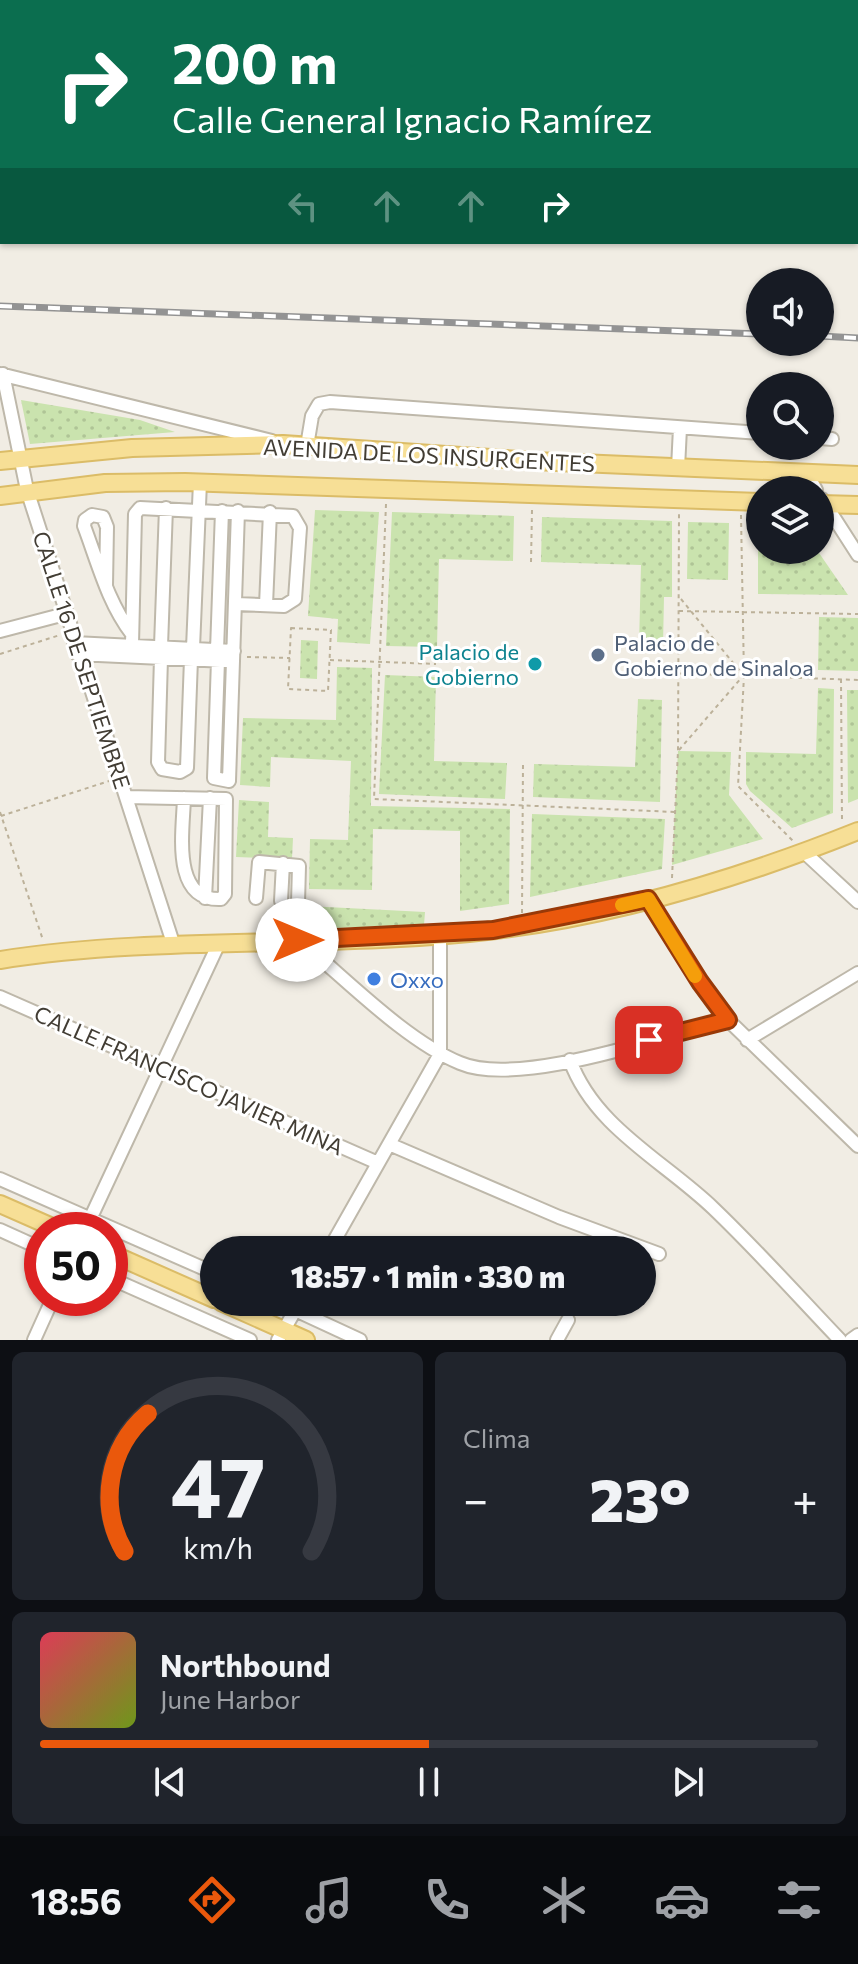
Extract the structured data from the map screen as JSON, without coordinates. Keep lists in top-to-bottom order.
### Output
{
  "streets": {
    "main road": ["AVENIDA DE LOS INSURGENTES"],
    "street": ["CALLE 16 DE SEPTIEMBRE", "CALLE FRANCISCO JAVIER MINA"]
  },
  "crossings": [
    ["AVENIDA DE LOS INSURGENTES", "CALLE 16 DE SEPTIEMBRE"]
  ],
  "places": ["Palacio de Gobierno de Sinaloa", "Palacio de Gobierno", "Oxxo"],
  "page": {
    "turn": ["200 m", "Calle General Ignacio Ramírez"],
    "limit": "50",
    "trip": "18:57 · 1 min · 330 m",
    "tile": "Clima",
    "heat": ["−", "23°", "+"],
    "song": ["Northbound", "June Harbor"],
    "tabs": "18:56",
    "gauge": ["47", "km/h"]
  }
}
